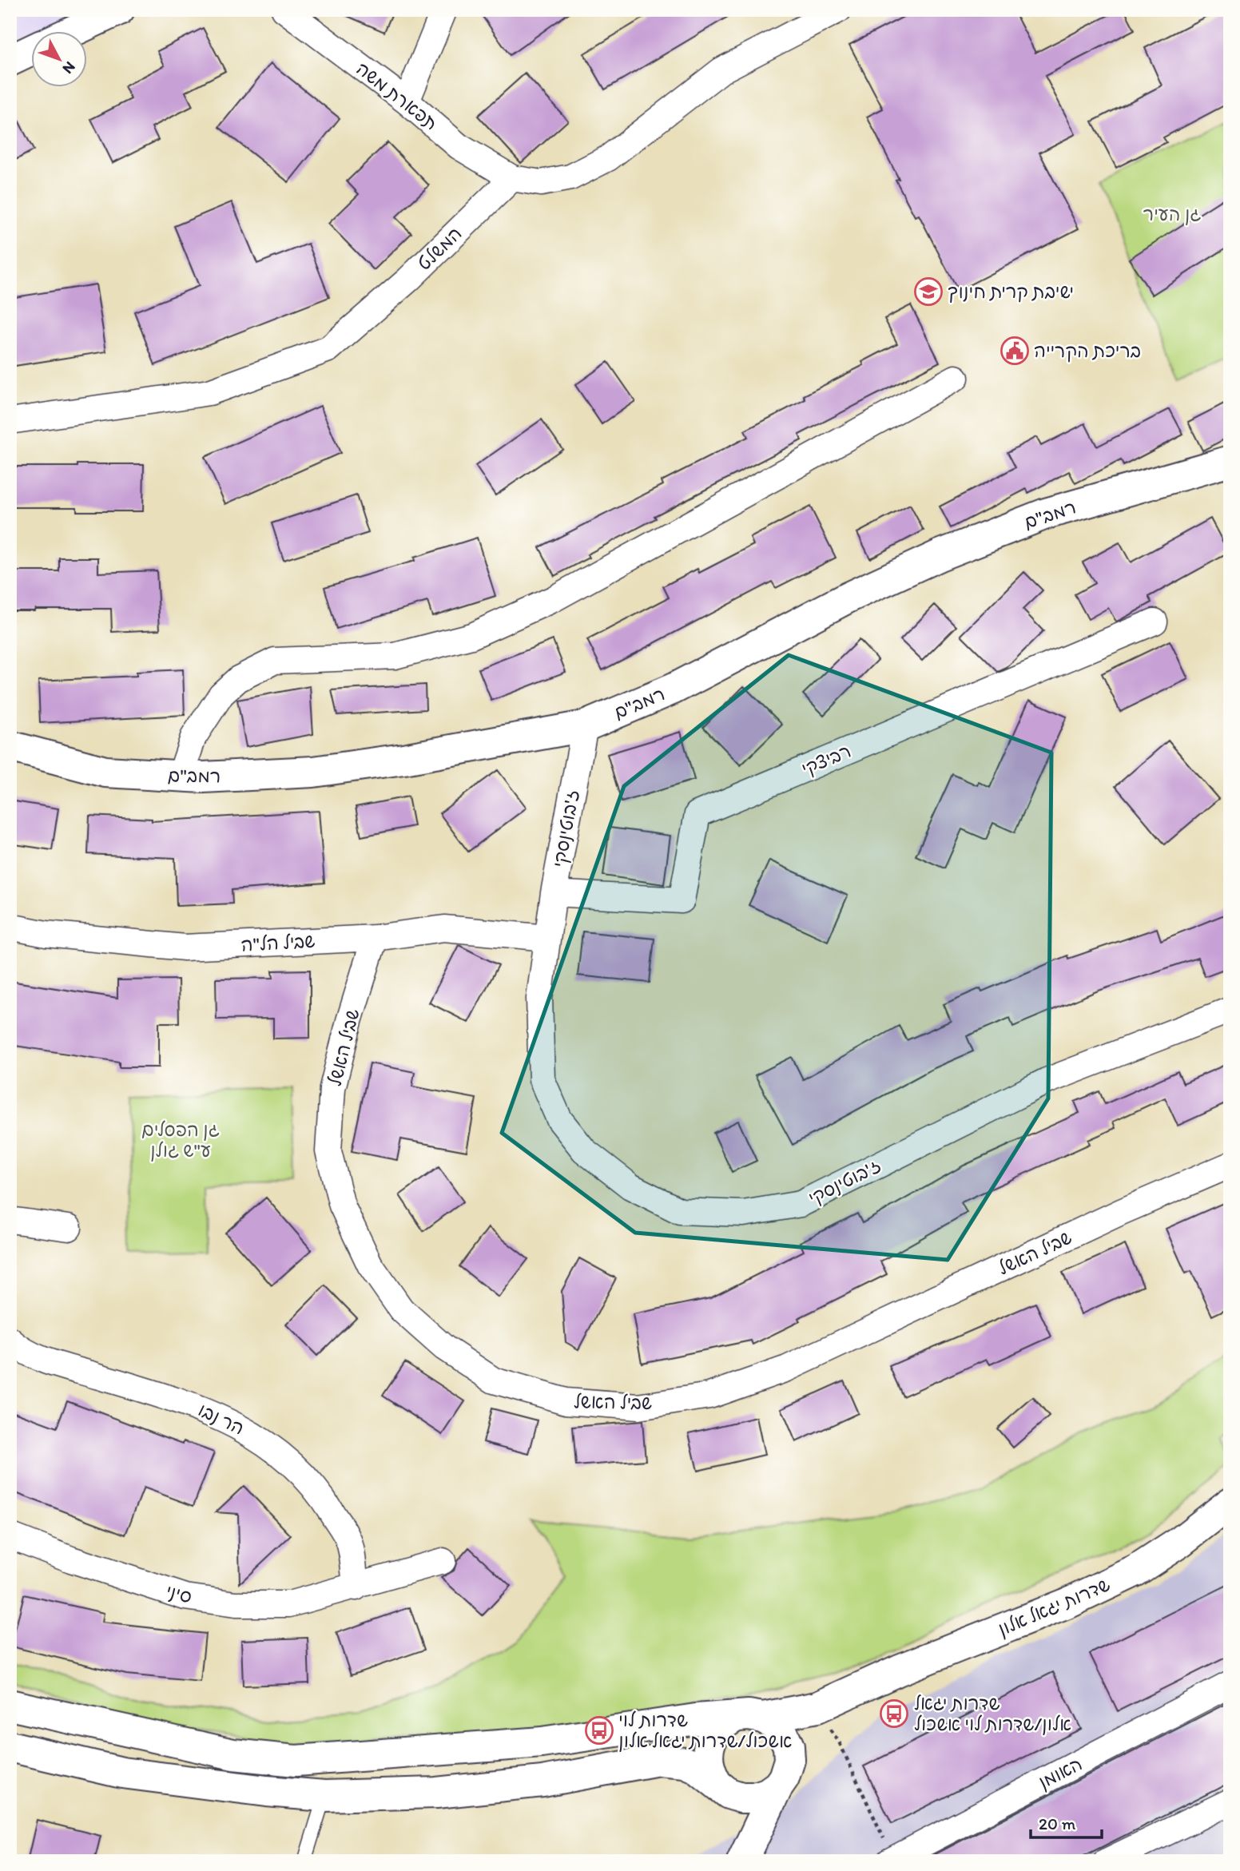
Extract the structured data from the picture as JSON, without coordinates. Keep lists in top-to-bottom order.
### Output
{
  "streets": {
    "main road": ["רמב\"ם", "שדרות יגאל אלון"],
    "street": [
      "תפארת משה",
      "המשלט",
      "רביצקי",
      "ז'בוטינסקי",
      "שביל הל\"ה",
      "שביל האשל",
      "הר נבו",
      "סיני",
      "האומן"
    ]
  },
  "crossings": [
    ["תפארת משה", "המשלט"],
    ["רמב\"ם", "ז'בוטינסקי"],
    ["רביצקי", "ז'בוטינסקי"],
    ["ז'בוטינסקי", "שביל הל\"ה"],
    ["שביל הל\"ה", "שביל האשל"],
    ["הר נבו", "סיני"]
  ],
  "parks": ["גן העיר", "גן הפסלים ע\"ש גולן"],
  "places": {
    "school or university": ["ישיבת קרית חינוך"],
    "public building": ["בריכת הקרייה"],
    "bus stop": ["שדרות יגאל אלון/שדרות לוי אשכול", "שדרות לוי אשכול/שדרות יגאל אלון"]
  },
  "scale_bar": "20 m",
  "north": "bottom right"
}
